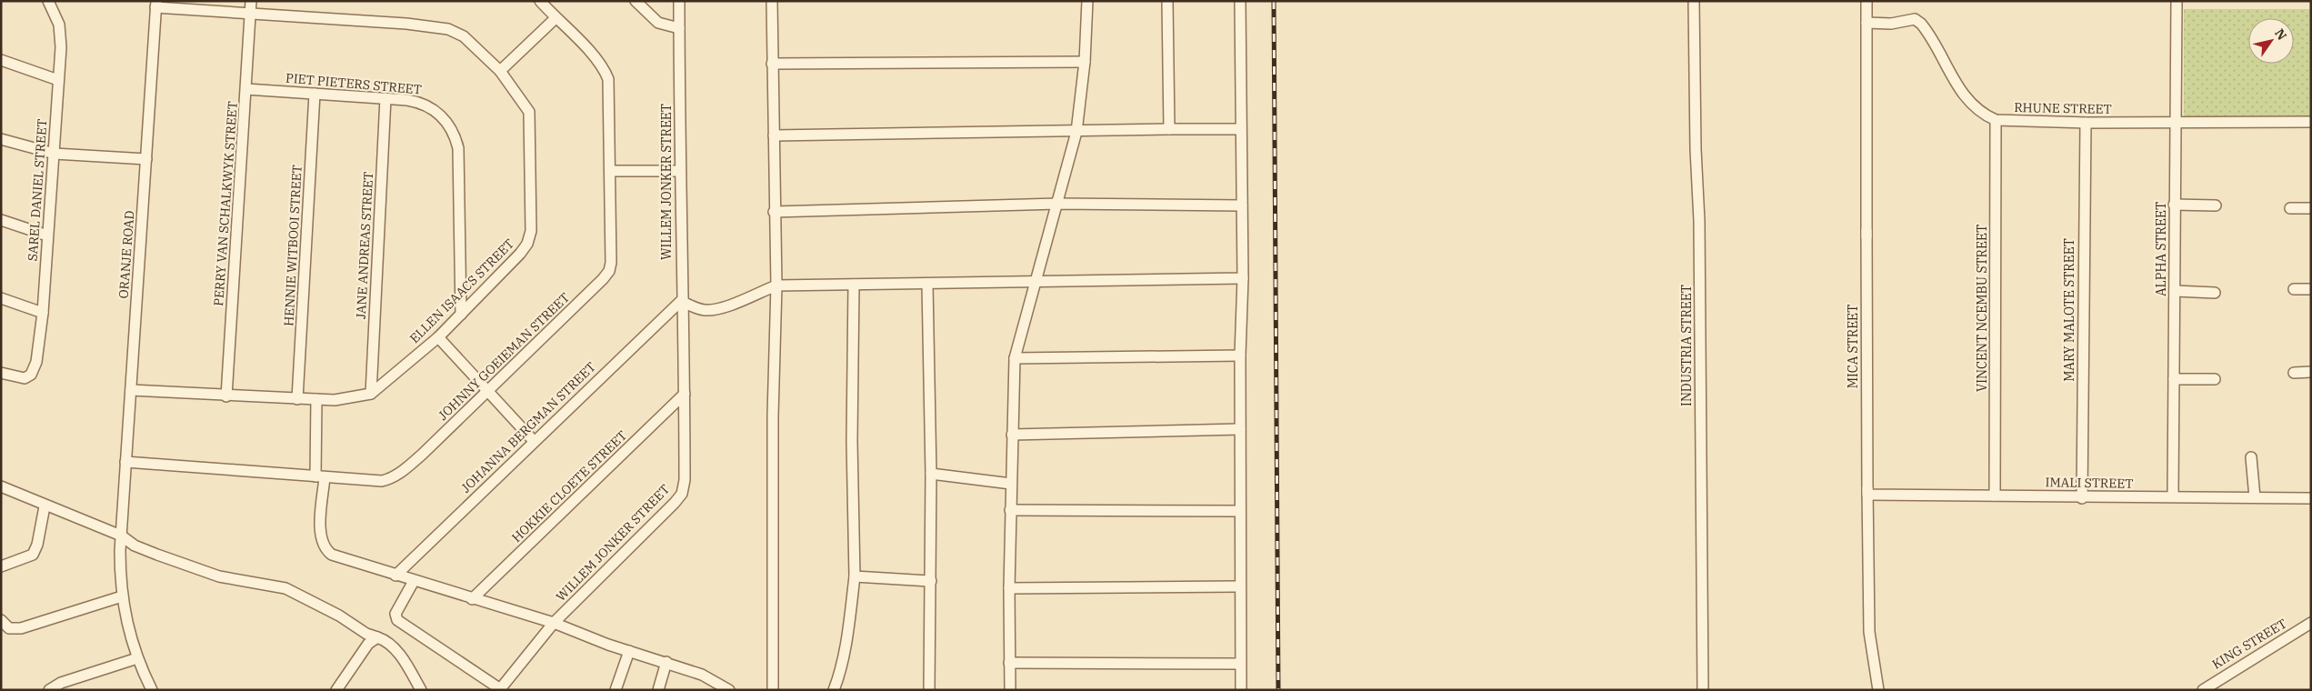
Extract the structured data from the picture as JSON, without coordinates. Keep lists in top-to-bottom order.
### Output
{
  "streets": {
    "street": [
      "PIET PIETERS STREET",
      "RHUNE STREET",
      "WILLEM JONKER STREET",
      "SAREL DANIEL STREET",
      "PERRY VAN SCHALKWYK STREET",
      "HENNIE WITBOOI STREET",
      "JANE ANDREAS STREET",
      "ALPHA STREET",
      "ORANJE ROAD",
      "ELLEN ISAACS STREET",
      "VINCENT NCEMBU STREET",
      "MARY MALOTE STREET",
      "INDUSTRIA STREET",
      "MICA STREET",
      "JOHNNY GOEIEMAN STREET",
      "JOHANNA BERGMAN STREET",
      "IMALI STREET",
      "HOKKIE CLOETE STREET",
      "KING STREET"
    ]
  },
  "crossings": [
    ["PIET PIETERS STREET", "PERRY VAN SCHALKWYK STREET"],
    ["PIET PIETERS STREET", "HENNIE WITBOOI STREET"],
    ["PIET PIETERS STREET", "JANE ANDREAS STREET"],
    ["PIET PIETERS STREET", "ELLEN ISAACS STREET"],
    ["RHUNE STREET", "ALPHA STREET"],
    ["RHUNE STREET", "VINCENT NCEMBU STREET"],
    ["RHUNE STREET", "MARY MALOTE STREET"],
    ["RHUNE STREET", "MICA STREET"],
    ["WILLEM JONKER STREET", "JOHANNA BERGMAN STREET"],
    ["WILLEM JONKER STREET", "HOKKIE CLOETE STREET"],
    ["PERRY VAN SCHALKWYK STREET", "ELLEN ISAACS STREET"],
    ["JANE ANDREAS STREET", "ELLEN ISAACS STREET"],
    ["ALPHA STREET", "IMALI STREET"],
    ["ORANJE ROAD", "ELLEN ISAACS STREET"],
    ["ORANJE ROAD", "JOHNNY GOEIEMAN STREET"],
    ["VINCENT NCEMBU STREET", "IMALI STREET"],
    ["MARY MALOTE STREET", "IMALI STREET"],
    ["MICA STREET", "IMALI STREET"]
  ],
  "north": "top right"
}
